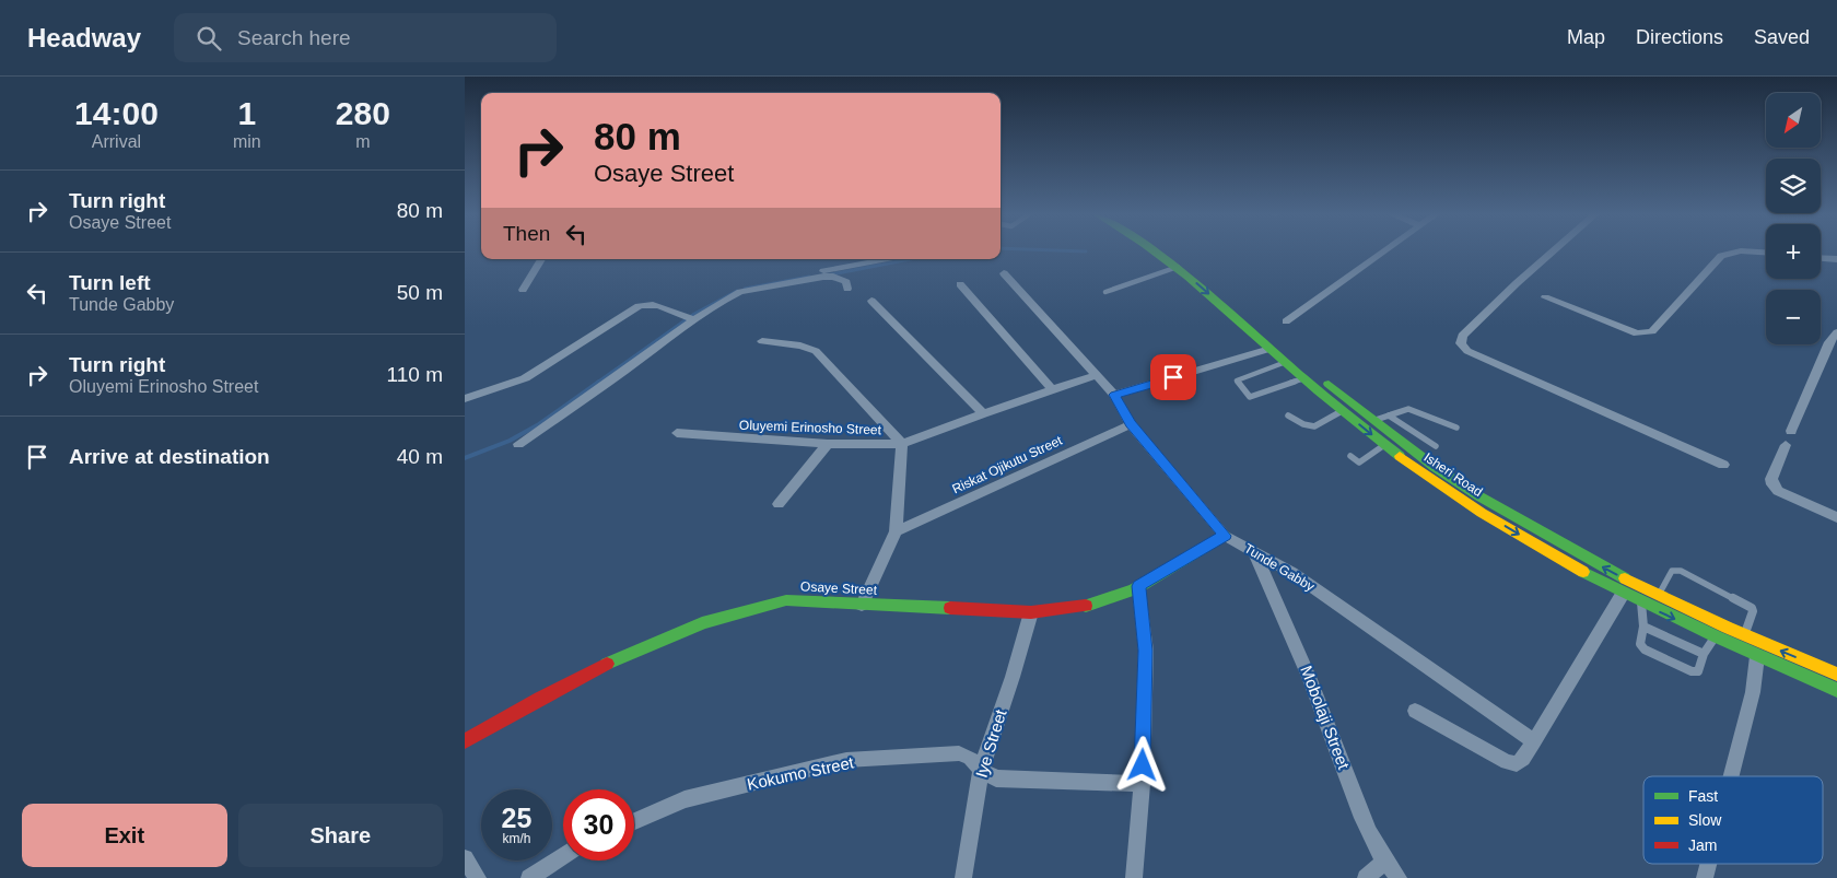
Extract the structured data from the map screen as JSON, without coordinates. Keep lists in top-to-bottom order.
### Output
{
  "streets": {
    "main road": ["Isheri Road", "Osaye Street"],
    "street": [
      "Oluyemi Erinosho Street",
      "Riskat Ojikutu Street",
      "Tunde Gabby",
      "Mobolaji Street",
      "Iye Street",
      "Kokumo Street"
    ]
  },
  "crossings": [
    ["Oluyemi Erinosho Street", "Tunde Gabby"],
    ["Riskat Ojikutu Street", "Tunde Gabby"],
    ["Tunde Gabby", "Osaye Street"],
    ["Tunde Gabby", "Mobolaji Street"],
    ["Osaye Street", "Iye Street"],
    ["Iye Street", "Kokumo Street"]
  ],
  "legend": ["Fast", "Slow", "Jam"],
  "north": "bottom left",
  "page": {
    "header": "Headway",
    "search": "Search here",
    "nav": ["Map", "Directions", "Saved"],
    "eta": [
      "14:00",
      "Arrival",
      "1",
      "min",
      "280",
      "m"
    ],
    "map_buttons": ["+", "−"],
    "turn": ["80 m", "Osaye Street"],
    "list": [
      {
        "name": "Turn right",
        "note": "Osaye Street",
        "value": "80 m"
      },
      {
        "name": "Turn left",
        "note": "Tunde Gabby",
        "value": "50 m"
      },
      {
        "name": "Turn right",
        "note": "Oluyemi Erinosho Street",
        "value": "110 m"
      },
      {
        "name": "Arrive at destination",
        "value": "40 m"
      }
    ],
    "then": "Then",
    "speed": "25 km/h",
    "limit": "30",
    "buttons": ["Exit", "Share"]
  }
}
